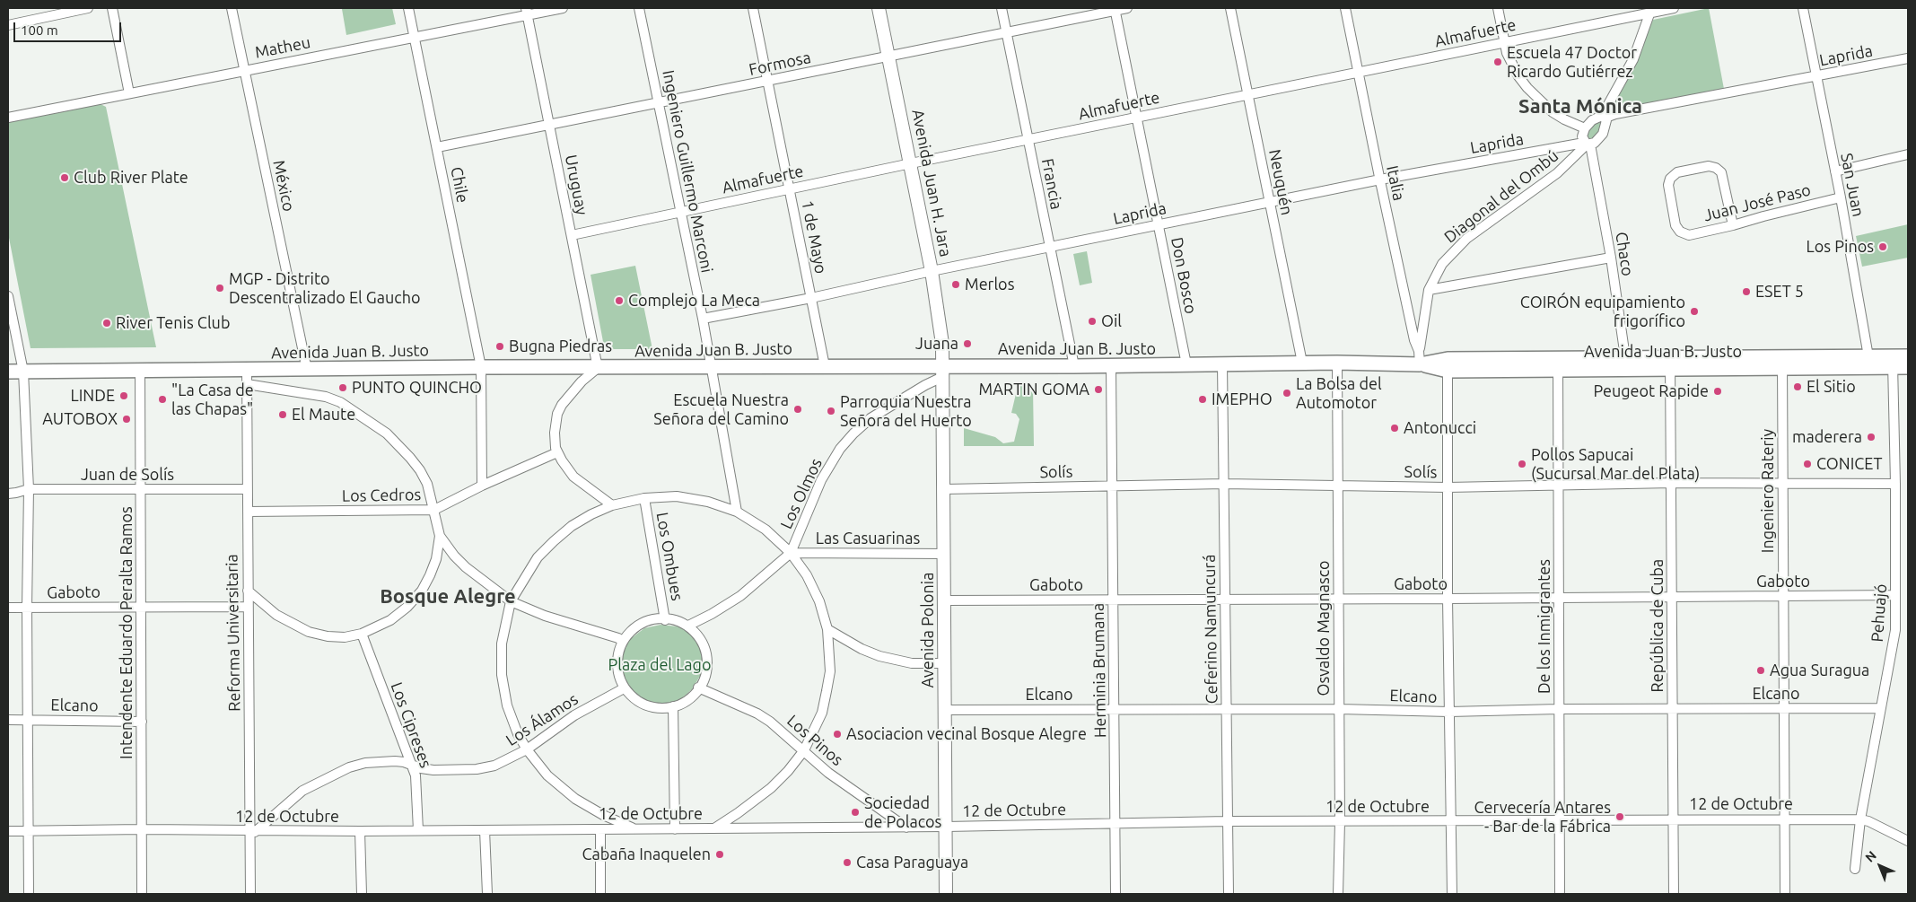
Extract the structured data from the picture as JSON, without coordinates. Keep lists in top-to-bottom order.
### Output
{
  "streets": {
    "main road": ["Avenida Juan H. Jara", "Avenida Juan B. Justo", "Avenida Polonia"],
    "street": [
      "Almafuerte",
      "Matheu",
      "Laprida",
      "Formosa",
      "Ingeniero Guillermo Marconi",
      "Neuquén",
      "Italia",
      "Francia",
      "Chile",
      "Uruguay",
      "San Juan",
      "México",
      "Diagonal del Ombú",
      "Juan José Paso",
      "1 de Mayo",
      "Chaco",
      "Don Bosco",
      "Solís",
      "Juan de Solís",
      "Ingeniero Rateriy",
      "Los Olmos",
      "Los Cedros",
      "Las Casuarinas",
      "Los Ombues",
      "Gaboto",
      "Pehuajó",
      "República de Cuba",
      "De los Inmigrantes",
      "Osvaldo Magnasco",
      "Ceferino Namuncurá",
      "Intendente Eduardo Peralta Ramos",
      "Reforma Universitaria",
      "Herminia Brumana",
      "Elcano",
      "Los Álamos",
      "Los Cipreses",
      "Los Pinos",
      "12 de Octubre"
    ]
  },
  "crossings": [
    ["Almafuerte", "Ingeniero Guillermo Marconi"],
    ["Almafuerte", "Neuquén"],
    ["Almafuerte", "Avenida Juan H. Jara"],
    ["Almafuerte", "Italia"],
    ["Almafuerte", "Francia"],
    ["Almafuerte", "Uruguay"],
    ["Almafuerte", "Diagonal del Ombú"],
    ["Almafuerte", "1 de Mayo"],
    ["Almafuerte", "Don Bosco"],
    ["Matheu", "Chile"],
    ["Matheu", "Uruguay"],
    ["Matheu", "México"],
    ["Laprida", "Ingeniero Guillermo Marconi"],
    ["Laprida", "Neuquén"],
    ["Laprida", "Avenida Juan H. Jara"],
    ["Laprida", "Italia"],
    ["Laprida", "Francia"],
    ["Laprida", "San Juan"],
    ["Laprida", "Diagonal del Ombú"],
    ["Laprida", "1 de Mayo"],
    ["Laprida", "Chaco"],
    ["Laprida", "Don Bosco"],
    ["Formosa", "Ingeniero Guillermo Marconi"],
    ["Formosa", "Avenida Juan H. Jara"],
    ["Formosa", "Francia"],
    ["Formosa", "Chile"],
    ["Formosa", "Uruguay"],
    ["Formosa", "1 de Mayo"],
    ["Formosa", "Don Bosco"],
    ["Ingeniero Guillermo Marconi", "Avenida Juan B. Justo"],
    ["Neuquén", "Avenida Juan B. Justo"],
    ["Avenida Juan H. Jara", "Avenida Juan B. Justo"],
    ["Avenida Juan H. Jara", "Los Olmos"],
    ["Avenida Juan H. Jara", "Avenida Polonia"],
    ["Italia", "Diagonal del Ombú"],
    ["Italia", "Avenida Juan B. Justo"],
    ["Francia", "Avenida Juan B. Justo"],
    ["Chile", "Avenida Juan B. Justo"],
    ["Chile", "Los Cedros"],
    ["Uruguay", "Avenida Juan B. Justo"],
    ["San Juan", "Juan José Paso"],
    ["San Juan", "Avenida Juan B. Justo"],
    ["México", "Avenida Juan B. Justo"],
    ["Diagonal del Ombú", "Chaco"],
    ["Diagonal del Ombú", "Avenida Juan B. Justo"],
    ["1 de Mayo", "Avenida Juan B. Justo"],
    ["Chaco", "Avenida Juan B. Justo"],
    ["Don Bosco", "Avenida Juan B. Justo"],
    ["Avenida Juan B. Justo", "Ingeniero Rateriy"],
    ["Avenida Juan B. Justo", "Los Olmos"],
    ["Avenida Juan B. Justo", "Pehuajó"],
    ["Avenida Juan B. Justo", "República de Cuba"],
    ["Avenida Juan B. Justo", "De los Inmigrantes"],
    ["Avenida Juan B. Justo", "Osvaldo Magnasco"],
    ["Avenida Juan B. Justo", "Ceferino Namuncurá"],
    ["Avenida Juan B. Justo", "Avenida Polonia"],
    ["Avenida Juan B. Justo", "Intendente Eduardo Peralta Ramos"],
    ["Avenida Juan B. Justo", "Reforma Universitaria"],
    ["Avenida Juan B. Justo", "Herminia Brumana"],
    ["Solís", "Ingeniero Rateriy"],
    ["Solís", "Pehuajó"],
    ["Solís", "República de Cuba"],
    ["Solís", "De los Inmigrantes"],
    ["Solís", "Osvaldo Magnasco"],
    ["Solís", "Ceferino Namuncurá"],
    ["Solís", "Avenida Polonia"],
    ["Solís", "Herminia Brumana"],
    ["Juan de Solís", "Intendente Eduardo Peralta Ramos"],
    ["Juan de Solís", "Reforma Universitaria"],
    ["Ingeniero Rateriy", "Gaboto"],
    ["Ingeniero Rateriy", "Elcano"],
    ["Ingeniero Rateriy", "12 de Octubre"],
    ["Los Olmos", "Las Casuarinas"],
    ["Los Olmos", "Los Ombues"],
    ["Los Olmos", "Avenida Polonia"],
    ["Los Olmos", "Los Álamos"],
    ["Los Olmos", "Los Pinos"],
    ["Los Cedros", "Reforma Universitaria"],
    ["Las Casuarinas", "Avenida Polonia"],
    ["Los Ombues", "Los Álamos"],
    ["Los Ombues", "Los Pinos"],
    ["Gaboto", "Pehuajó"],
    ["Gaboto", "República de Cuba"],
    ["Gaboto", "De los Inmigrantes"],
    ["Gaboto", "Osvaldo Magnasco"],
    ["Gaboto", "Ceferino Namuncurá"],
    ["Gaboto", "Avenida Polonia"],
    ["Gaboto", "Intendente Eduardo Peralta Ramos"],
    ["Gaboto", "Reforma Universitaria"],
    ["Gaboto", "Herminia Brumana"],
    ["Pehuajó", "Elcano"],
    ["Pehuajó", "12 de Octubre"],
    ["República de Cuba", "Elcano"],
    ["República de Cuba", "12 de Octubre"],
    ["De los Inmigrantes", "Elcano"],
    ["De los Inmigrantes", "12 de Octubre"],
    ["Osvaldo Magnasco", "Elcano"],
    ["Osvaldo Magnasco", "12 de Octubre"],
    ["Ceferino Namuncurá", "Elcano"],
    ["Ceferino Namuncurá", "12 de Octubre"],
    ["Avenida Polonia", "Elcano"],
    ["Avenida Polonia", "12 de Octubre"],
    ["Intendente Eduardo Peralta Ramos", "Elcano"],
    ["Intendente Eduardo Peralta Ramos", "12 de Octubre"],
    ["Reforma Universitaria", "Los Álamos"],
    ["Reforma Universitaria", "12 de Octubre"],
    ["Herminia Brumana", "Elcano"],
    ["Herminia Brumana", "12 de Octubre"],
    ["Los Álamos", "Los Cipreses"],
    ["Los Álamos", "Los Pinos"],
    ["Los Álamos", "12 de Octubre"],
    ["Los Cipreses", "12 de Octubre"],
    ["Los Pinos", "12 de Octubre"]
  ],
  "districts": ["Santa Mónica", "Bosque Alegre"],
  "parks": ["Plaza del Lago"],
  "places": [
    "Escuela 47 Doctor Ricardo Gutiérrez",
    "Club River Plate",
    "Los Pinos",
    "Merlos",
    "MGP - Distrito Descentralizado El Gaucho",
    "ESET 5",
    "Complejo La Meca",
    "COIRÓN equipamiento frigorífico",
    "Oil",
    "River Tenis Club",
    "Juana",
    "Bugna Piedras",
    "El Sitio",
    "PUNTO QUINCHO",
    "MARTIN GOMA",
    "Peugeot Rapide",
    "La Bolsa del Automotor",
    "LINDE",
    "\"La Casa de las Chapas\"",
    "IMEPHO",
    "Escuela Nuestra Señora del Camino",
    "Parroquia Nuestra Señora del Huerto",
    "El Maute",
    "AUTOBOX",
    "Antonucci",
    "maderera",
    "Pollos Sapucai (Sucursal Mar del Plata)",
    "CONICET",
    "Agua Suragua",
    "Asociacion vecinal Bosque Alegre",
    "Sociedad de Polacos",
    "Cervecería Antares - Bar de la Fábrica",
    "Cabaña Inaquelen",
    "Casa Paraguaya"
  ],
  "scale_bar": "100 m",
  "north": "top left"
}
